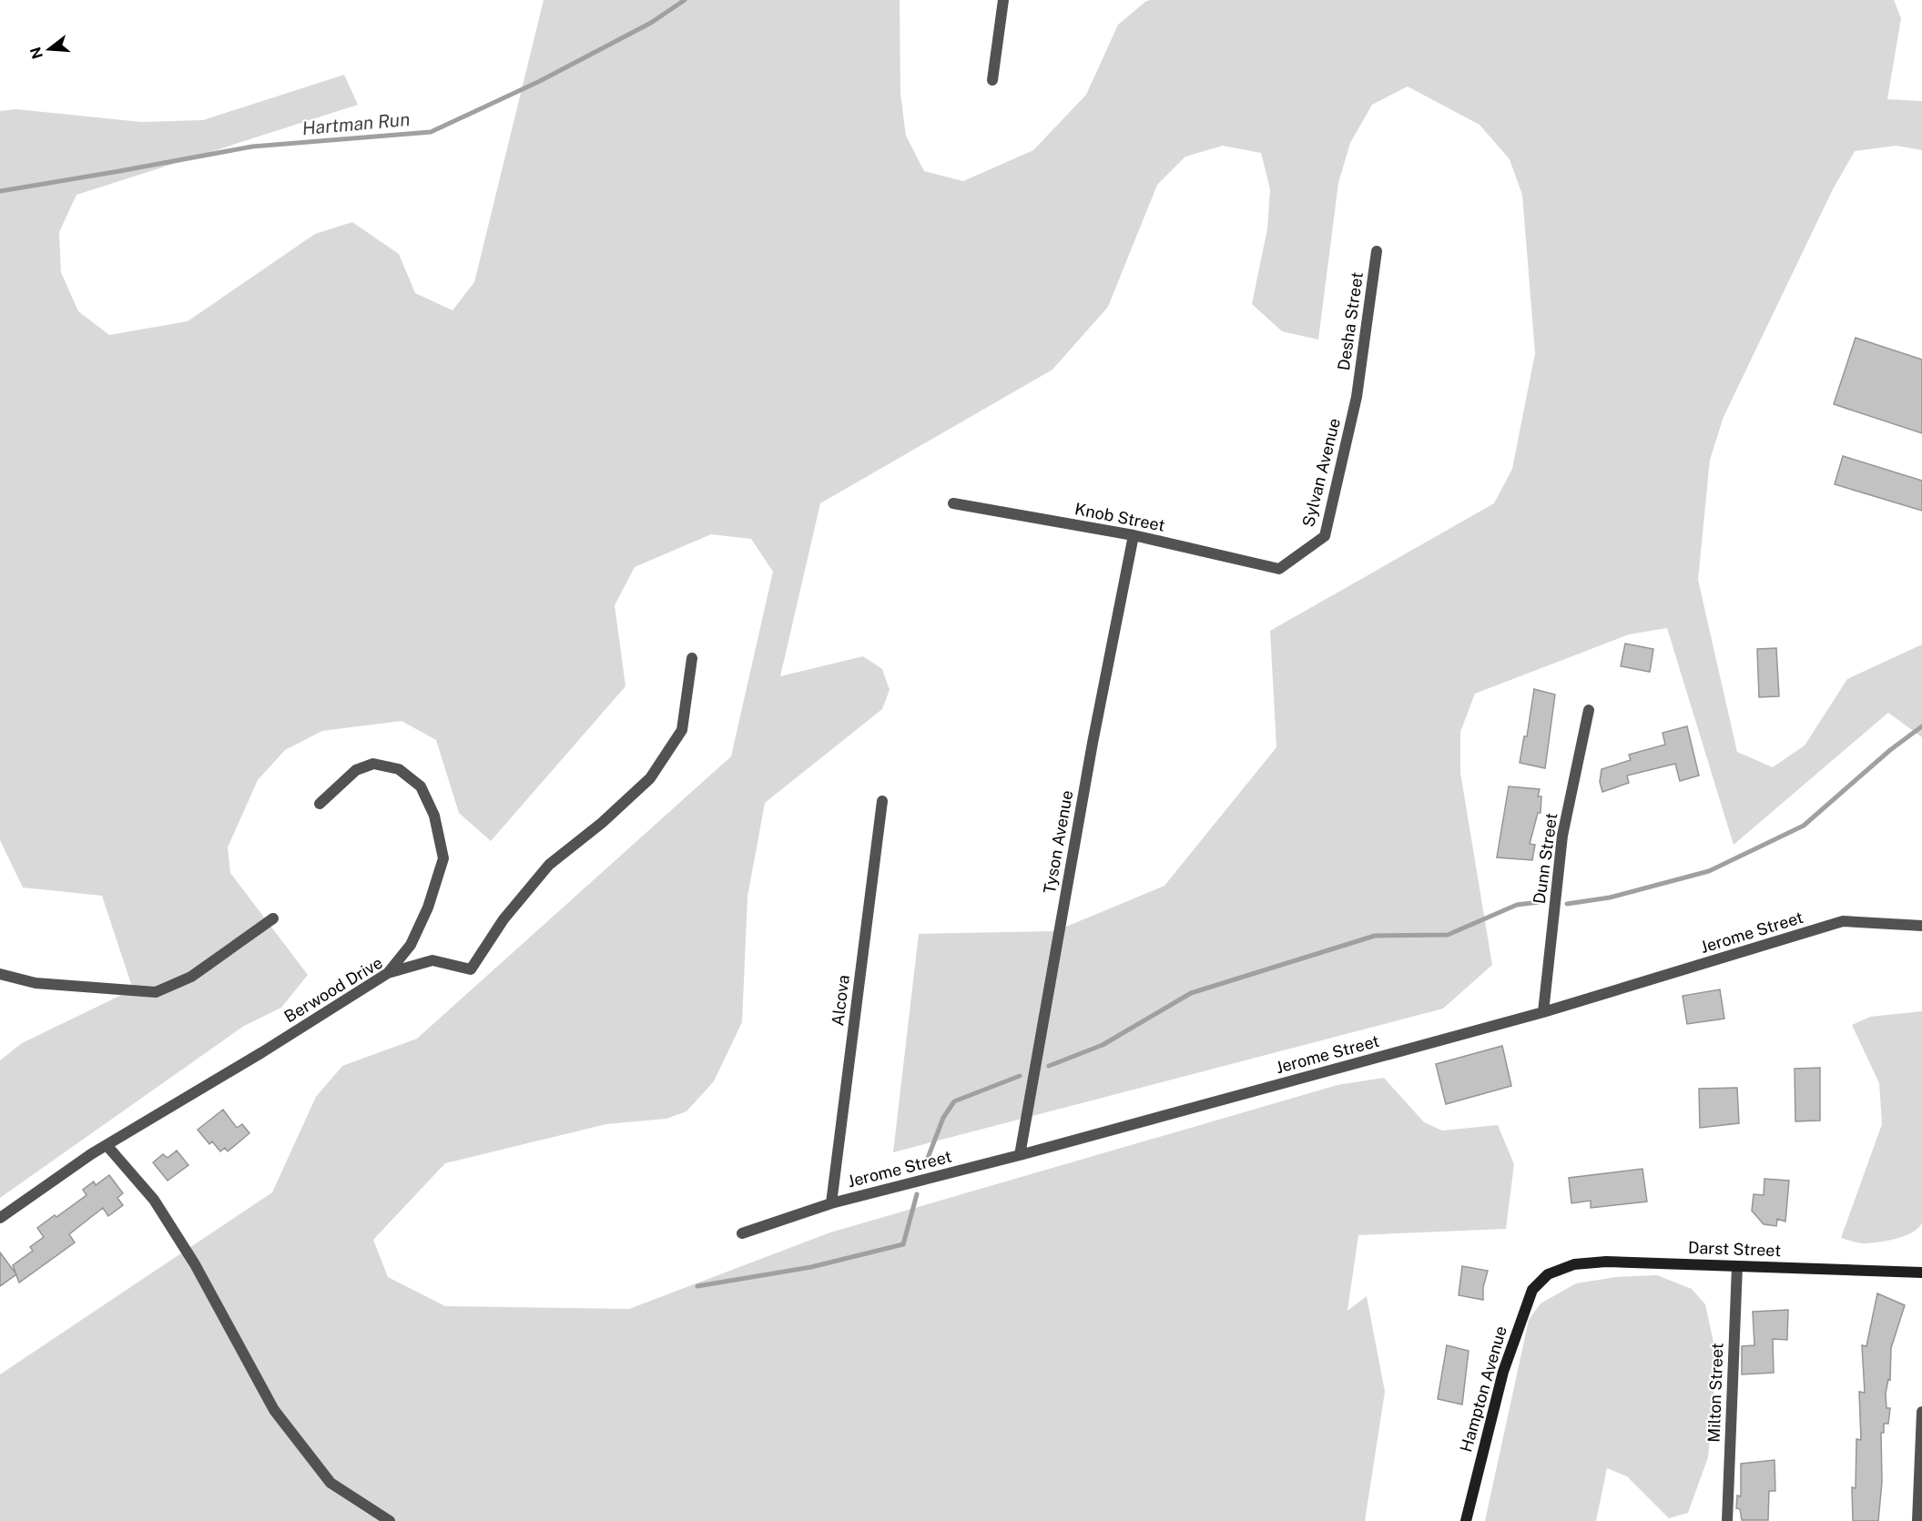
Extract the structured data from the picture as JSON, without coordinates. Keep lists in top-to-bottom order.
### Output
{
  "streets": {
    "street": [
      "Desha Street",
      "Sylvan Avenue",
      "Knob Street",
      "Tyson Avenue",
      "Dunn Street",
      "Jerome Street",
      "Berwood Drive",
      "Alcova",
      "Darst Street",
      "Hampton Avenue",
      "Milton Street"
    ]
  },
  "crossings": [
    ["Desha Street", "Sylvan Avenue"],
    ["Sylvan Avenue", "Knob Street"],
    ["Knob Street", "Tyson Avenue"],
    ["Tyson Avenue", "Jerome Street"],
    ["Dunn Street", "Jerome Street"],
    ["Jerome Street", "Alcova"],
    ["Darst Street", "Hampton Avenue"],
    ["Darst Street", "Milton Street"]
  ],
  "water": ["Hartman Run"],
  "north": "left"
}
